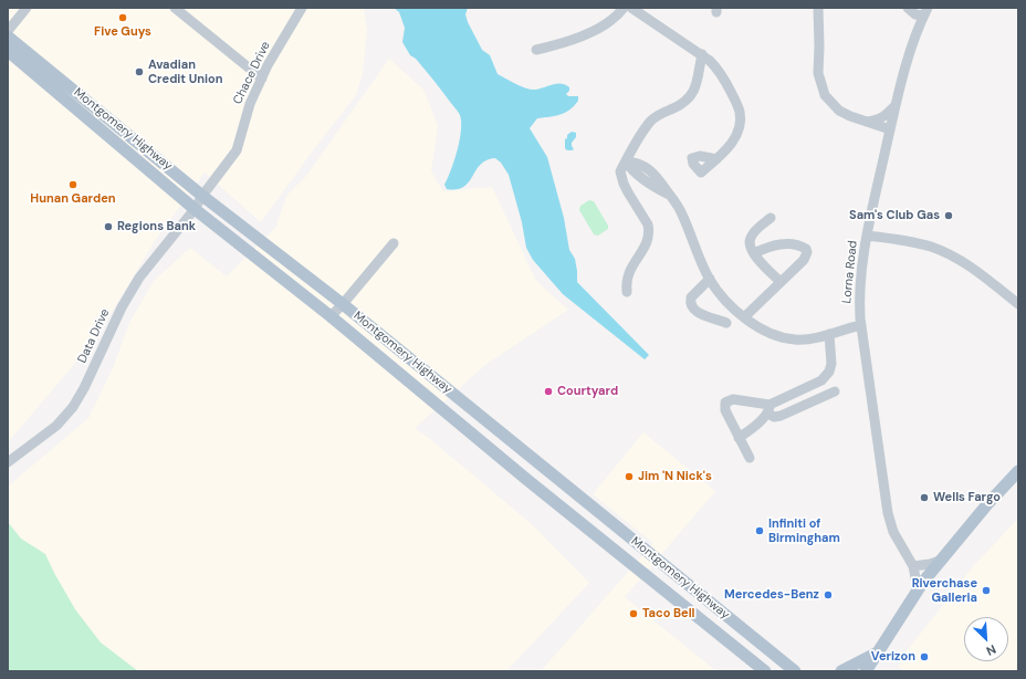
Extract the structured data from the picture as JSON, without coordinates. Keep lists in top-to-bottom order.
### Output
{
  "streets": {
    "main road": ["Montgomery Highway"],
    "street": ["Chace Drive", "Lorna Road", "Data Drive"]
  },
  "crossings": [
    ["Chace Drive", "Montgomery Highway"],
    ["Chace Drive", "Data Drive"],
    ["Montgomery Highway", "Data Drive"]
  ],
  "places": [
    "Five Guys",
    "Avadian Credit Union",
    "Hunan Garden",
    "Sam's Club Gas",
    "Regions Bank",
    "Courtyard",
    "Jim 'N Nick's",
    "Wells Fargo",
    "Infiniti of Birmingham",
    "Riverchase Galleria",
    "Mercedes-Benz",
    "Taco Bell",
    "Verizon"
  ],
  "north": "bottom right"
}
